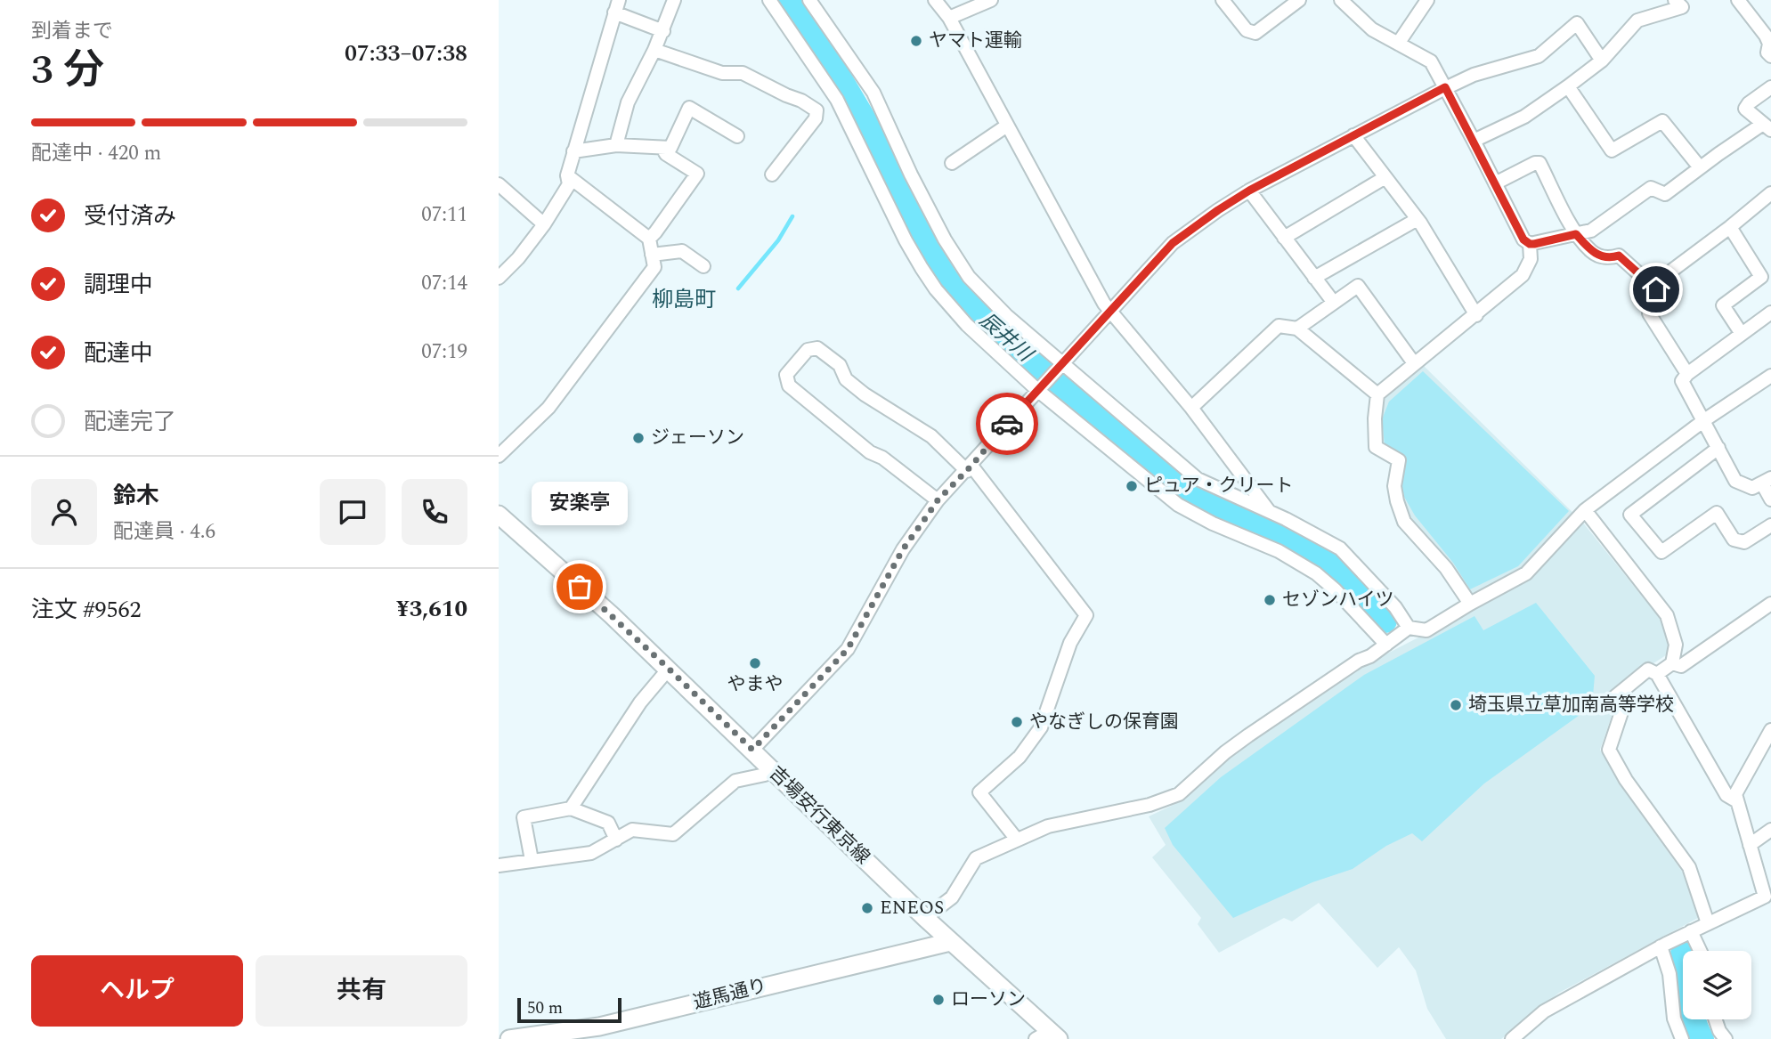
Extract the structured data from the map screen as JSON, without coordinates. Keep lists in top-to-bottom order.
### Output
{
  "streets": {
    "main road": ["吉場安行東京線", "遊馬通り"]
  },
  "crossings": [
    ["吉場安行東京線", "遊馬通り"]
  ],
  "districts": ["柳島町"],
  "water": ["辰井川"],
  "places": [
    "ヤマト運輸",
    "ジェーソン",
    "ピュア・クリート",
    "安楽亭",
    "セゾンハイツ",
    "やまや",
    "埼玉県立草加南高等学校",
    "やなぎしの保育園",
    "ENEOS",
    "ローソン"
  ],
  "scale_bar": "50 m",
  "page": {
    "heading": ["3 分", "到着まで", "07:33–07:38"],
    "panel": [
      "鈴木",
      "配達員 · 4.6",
      "注文 #9562",
      "¥3,610"
    ],
    "bar": "配達中 · 420 m",
    "list": [
      ["受付済み", "07:11"],
      ["調理中", "07:14"],
      ["配達中", "07:19"],
      "配達完了"
    ],
    "bubble": "安楽亭",
    "buttons": ["ヘルプ", "共有"],
    "scale": "50 m"
  }
}
